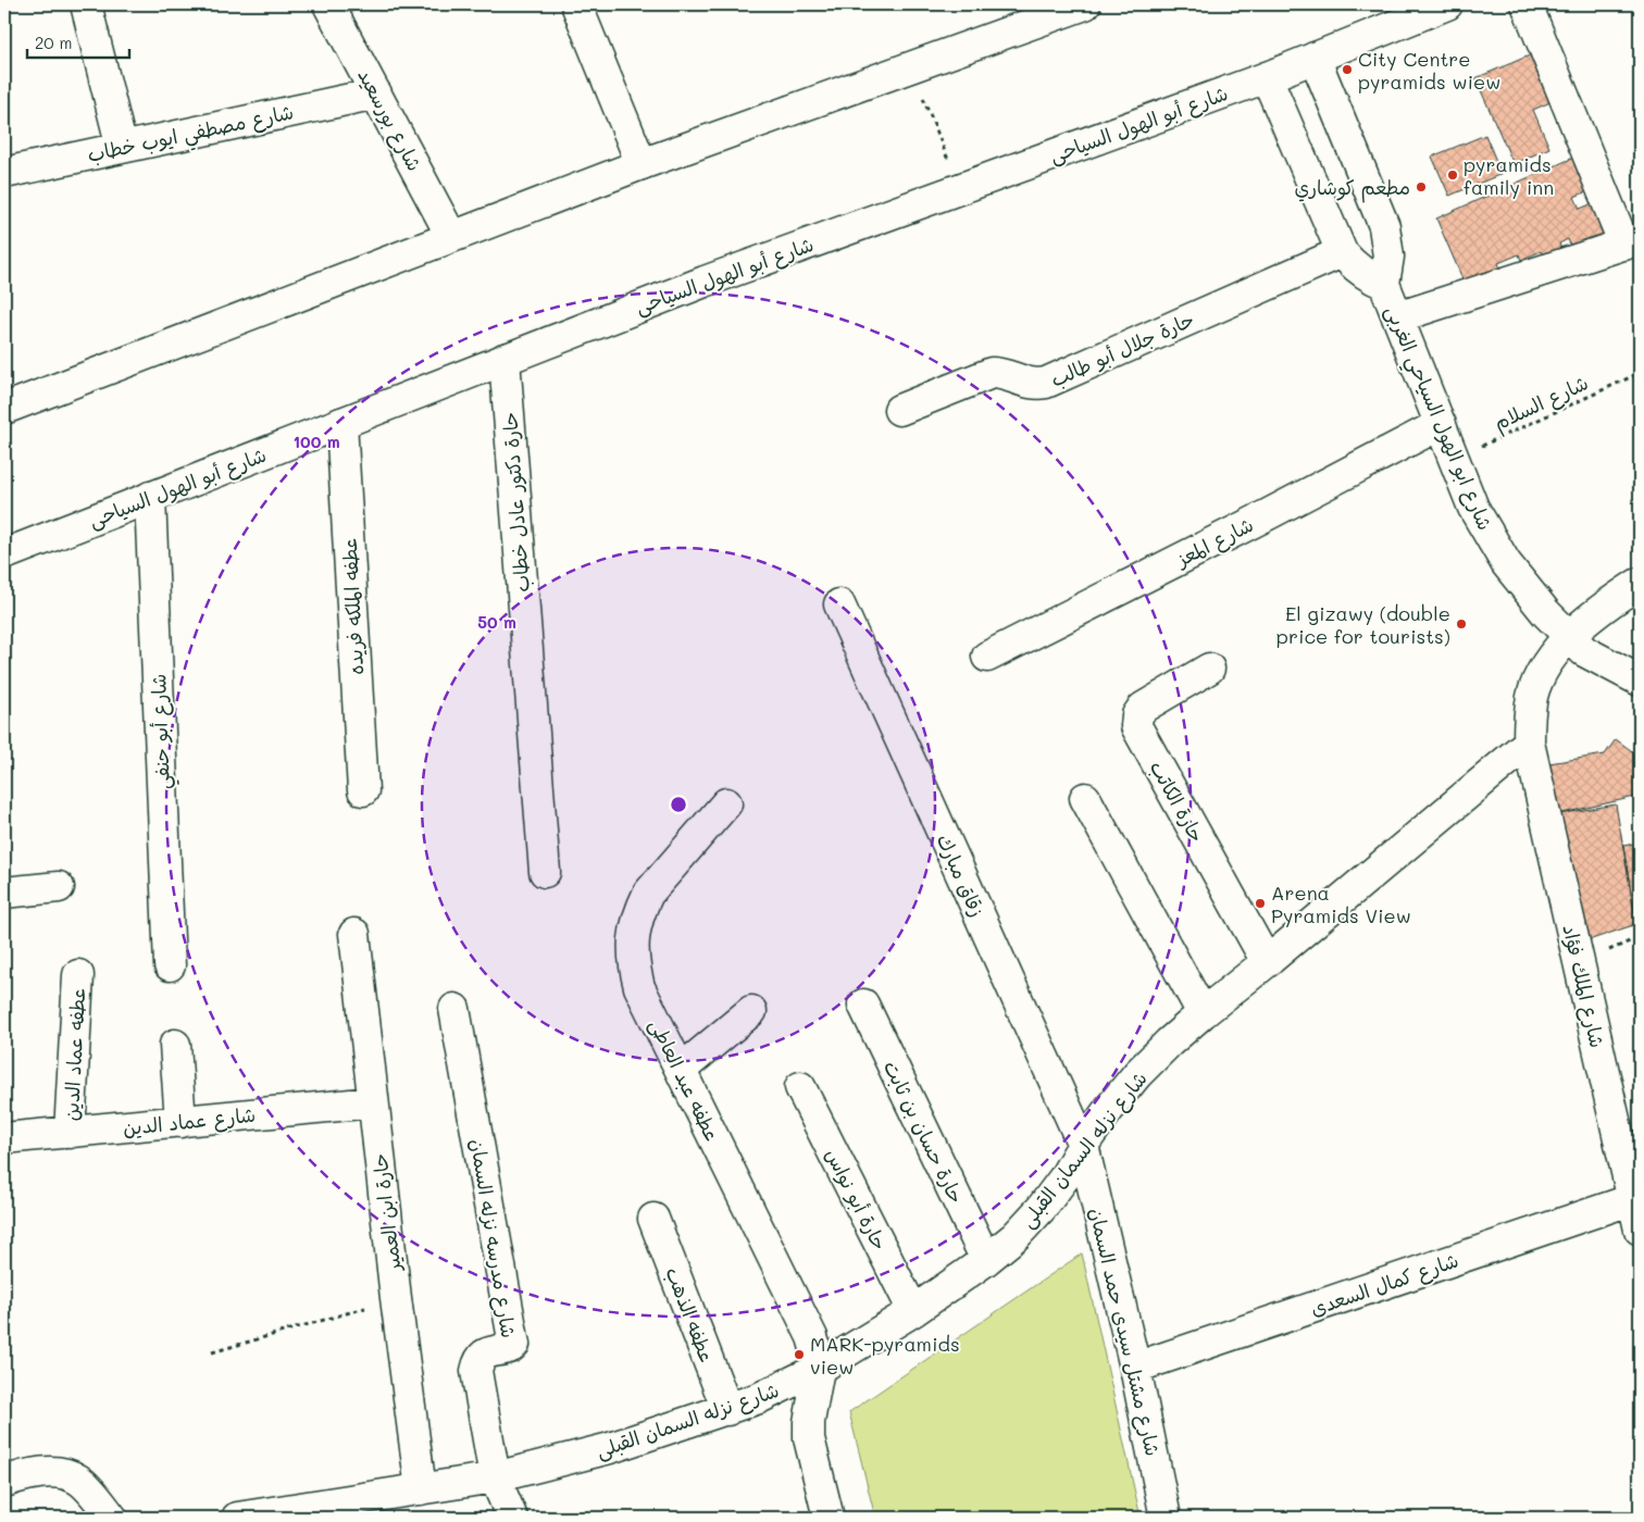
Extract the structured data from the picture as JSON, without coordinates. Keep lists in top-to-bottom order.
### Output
{
  "streets": {
    "street": [
      "شارع بورسعيد",
      "شارع أبو الهول السياحى",
      "شارع مصطفي ايوب خطاب",
      "حارة جلال أبو طالب",
      "شارع ابو الهول السياحي الغربى",
      "حارة دكتور عادل خطاب",
      "شارع المعز",
      "عطفه الملكه فريده",
      "شارع أبو حنفي",
      "حارة الكاتب",
      "زقاق مبارك",
      "شارع الملك فؤاد",
      "عطفه عماد الدين",
      "عطفه عبد العاطى",
      "شارع عماد الدين",
      "حارة حسان بن ثابت",
      "شارع نزله السمان القبلى",
      "حارة أبو نواس",
      "حارة ابن العمير",
      "شارع مدرسه نزله السمان",
      "شارع كمال السعدى",
      "عطفه الذهب",
      "شارع مشتل سيدى حمد السمان"
    ],
    "path": ["شارع السلام"]
  },
  "crossings": [
    ["شارع بورسعيد", "شارع مصطفي ايوب خطاب"],
    ["شارع أبو الهول السياحى", "شارع ابو الهول السياحي الغربى"],
    ["شارع أبو الهول السياحى", "حارة دكتور عادل خطاب"],
    ["شارع أبو الهول السياحى", "عطفه الملكه فريده"],
    ["شارع أبو الهول السياحى", "شارع أبو حنفي"],
    ["حارة جلال أبو طالب", "شارع ابو الهول السياحي الغربى"],
    ["شارع السلام", "شارع ابو الهول السياحي الغربى"],
    ["شارع ابو الهول السياحي الغربى", "شارع المعز"],
    ["حارة الكاتب", "شارع نزله السمان القبلى"],
    ["زقاق مبارك", "شارع نزله السمان القبلى"],
    ["زقاق مبارك", "شارع مشتل سيدى حمد السمان"],
    ["شارع الملك فؤاد", "شارع نزله السمان القبلى"],
    ["شارع الملك فؤاد", "شارع كمال السعدى"],
    ["عطفه عماد الدين", "شارع عماد الدين"],
    ["عطفه عبد العاطى", "شارع نزله السمان القبلى"],
    ["شارع عماد الدين", "حارة ابن العمير"],
    ["حارة حسان بن ثابت", "شارع نزله السمان القبلى"],
    ["شارع نزله السمان القبلى", "حارة أبو نواس"],
    ["شارع نزله السمان القبلى", "حارة ابن العمير"],
    ["شارع نزله السمان القبلى", "شارع مدرسه نزله السمان"],
    ["شارع نزله السمان القبلى", "عطفه الذهب"],
    ["شارع نزله السمان القبلى", "شارع مشتل سيدى حمد السمان"],
    ["شارع كمال السعدى", "شارع مشتل سيدى حمد السمان"]
  ],
  "places": [
    "City Centre pyramids wiew",
    "pyramids family inn",
    "مطعم كوشاري",
    "El gizawy (double price for tourists)",
    "Arena Pyramids View",
    "MARK-pyramids view"
  ],
  "scale_bar": "20 m",
  "rings": ["100 m", "50 m"]
}
